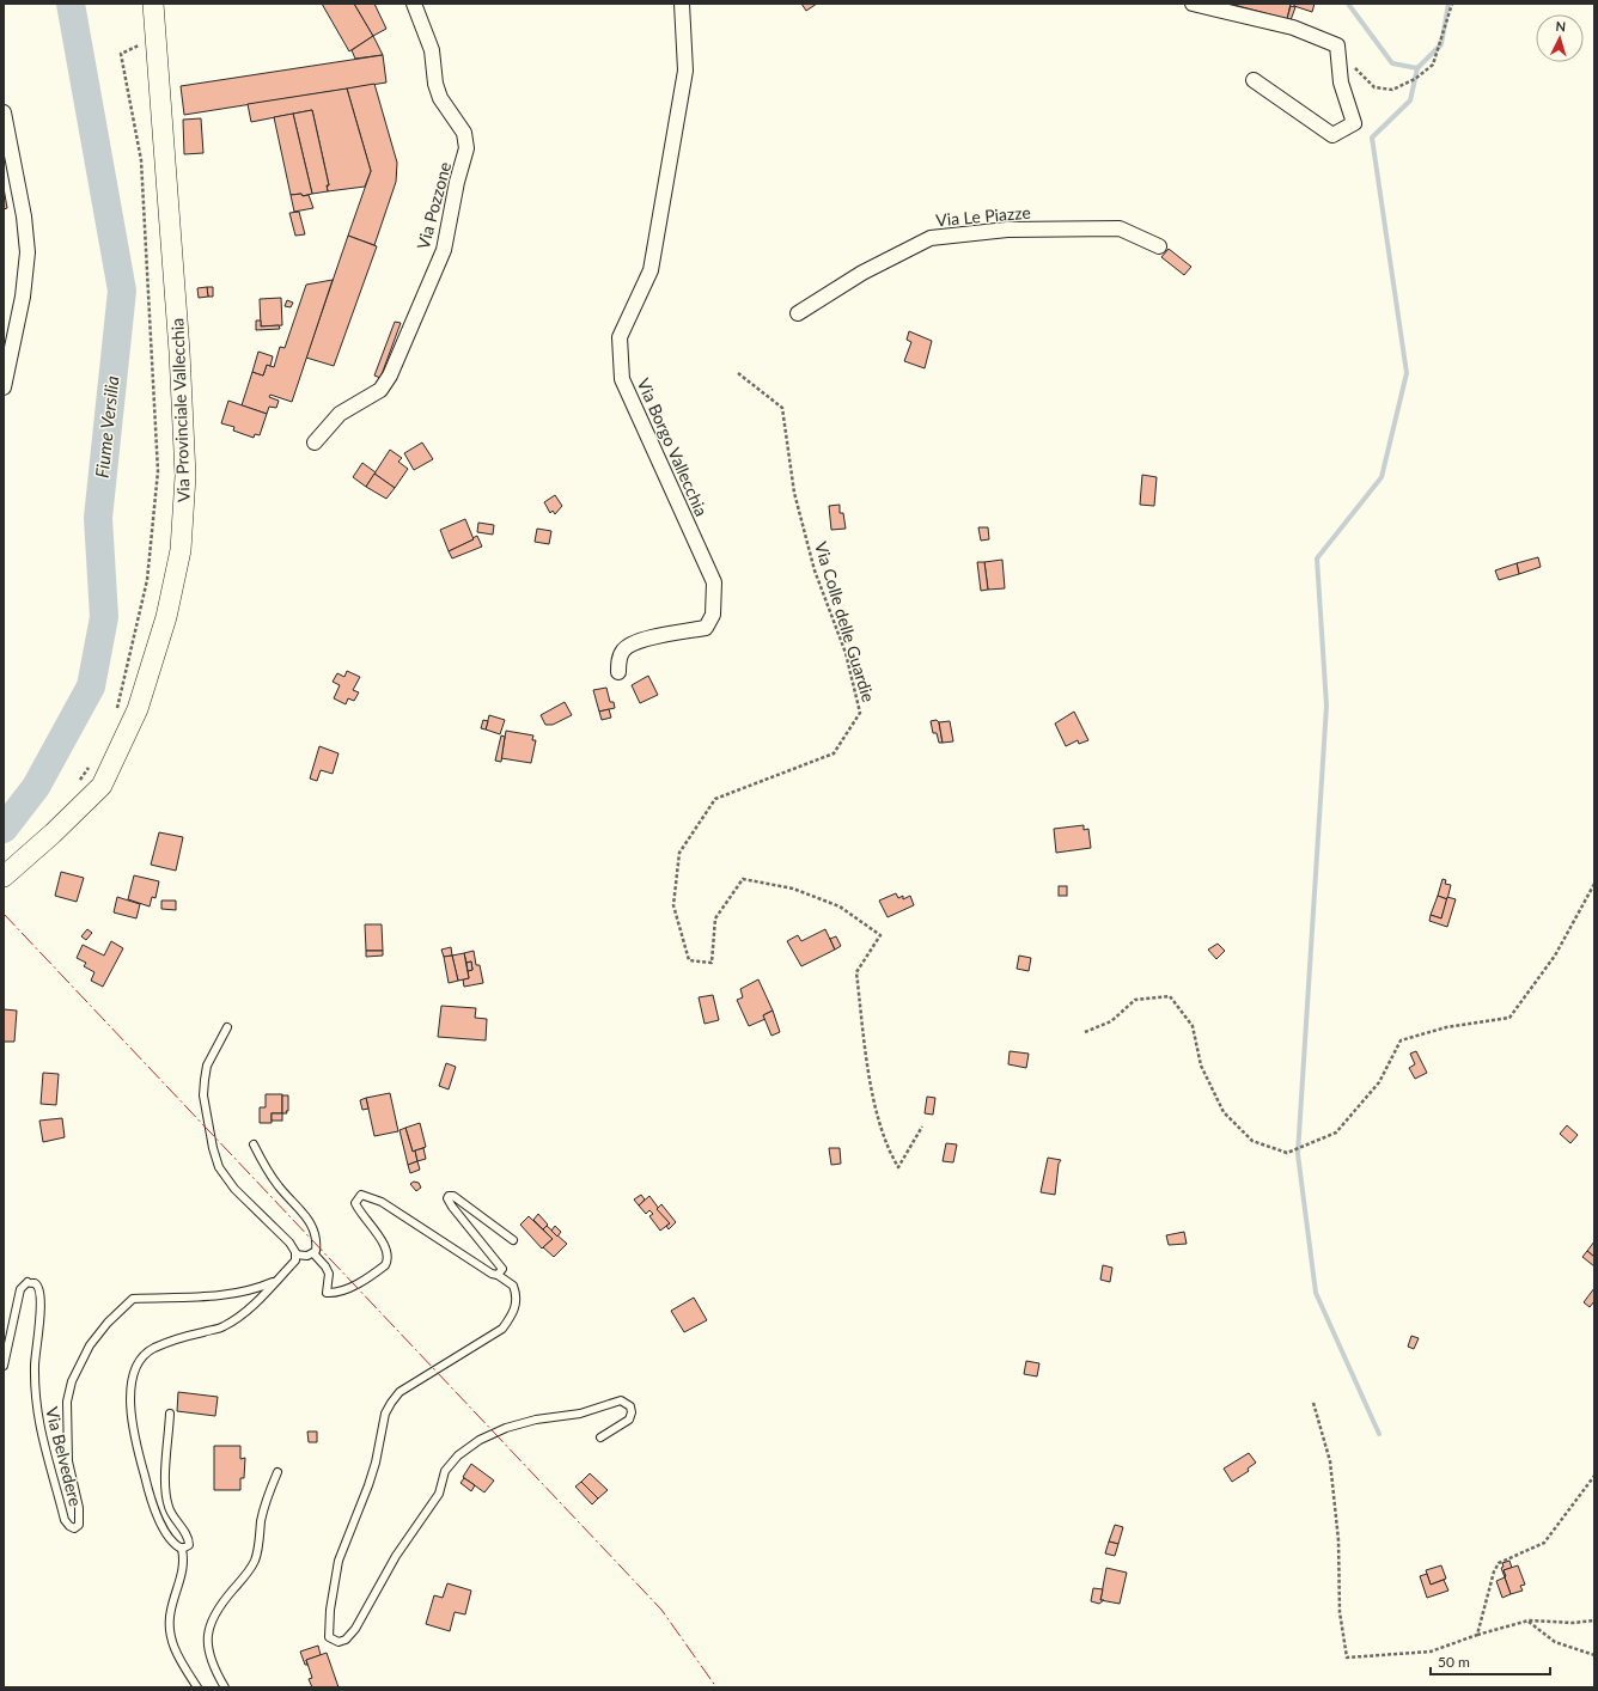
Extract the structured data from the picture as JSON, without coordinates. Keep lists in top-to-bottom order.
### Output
{
  "streets": {
    "main road": ["Via Provinciale Vallecchia"],
    "street": ["Via Pozzone", "Via Le Piazze", "Via Borgo Vallecchia"],
    "lane": ["Via Belvedere"],
    "path": ["Via Colle delle Guardie"]
  },
  "water": ["Fiume Versilia"],
  "scale_bar": "50 m",
  "north": "top"
}
